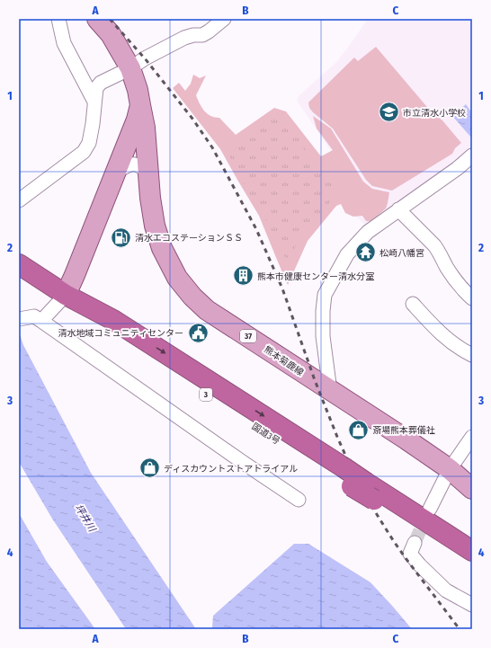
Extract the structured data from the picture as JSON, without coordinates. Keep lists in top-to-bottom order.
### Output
{
  "streets": {
    "highway": ["3", "国道3号"],
    "main road": ["37", "熊本菊鹿線"]
  },
  "crossings": [
    ["熊本菊鹿線", "国道3号"]
  ],
  "water": ["坪井川"],
  "places": {
    "school or university": ["市立清水小学校"],
    "fuel station": ["清水エコステーションＳＳ"],
    "temple": ["松崎八幡宮"],
    "building": ["熊本市健康センター清水分室"],
    "public building": ["清水地域コミュニティセンター"],
    "shop": ["斎場熊本葬儀社", "ディスカウントストアトライアル"]
  },
  "grid": {
    "columns": ["A", "B", "C"],
    "rows": [
      "1",
      "2",
      "3",
      "4"
    ]
  }
}
